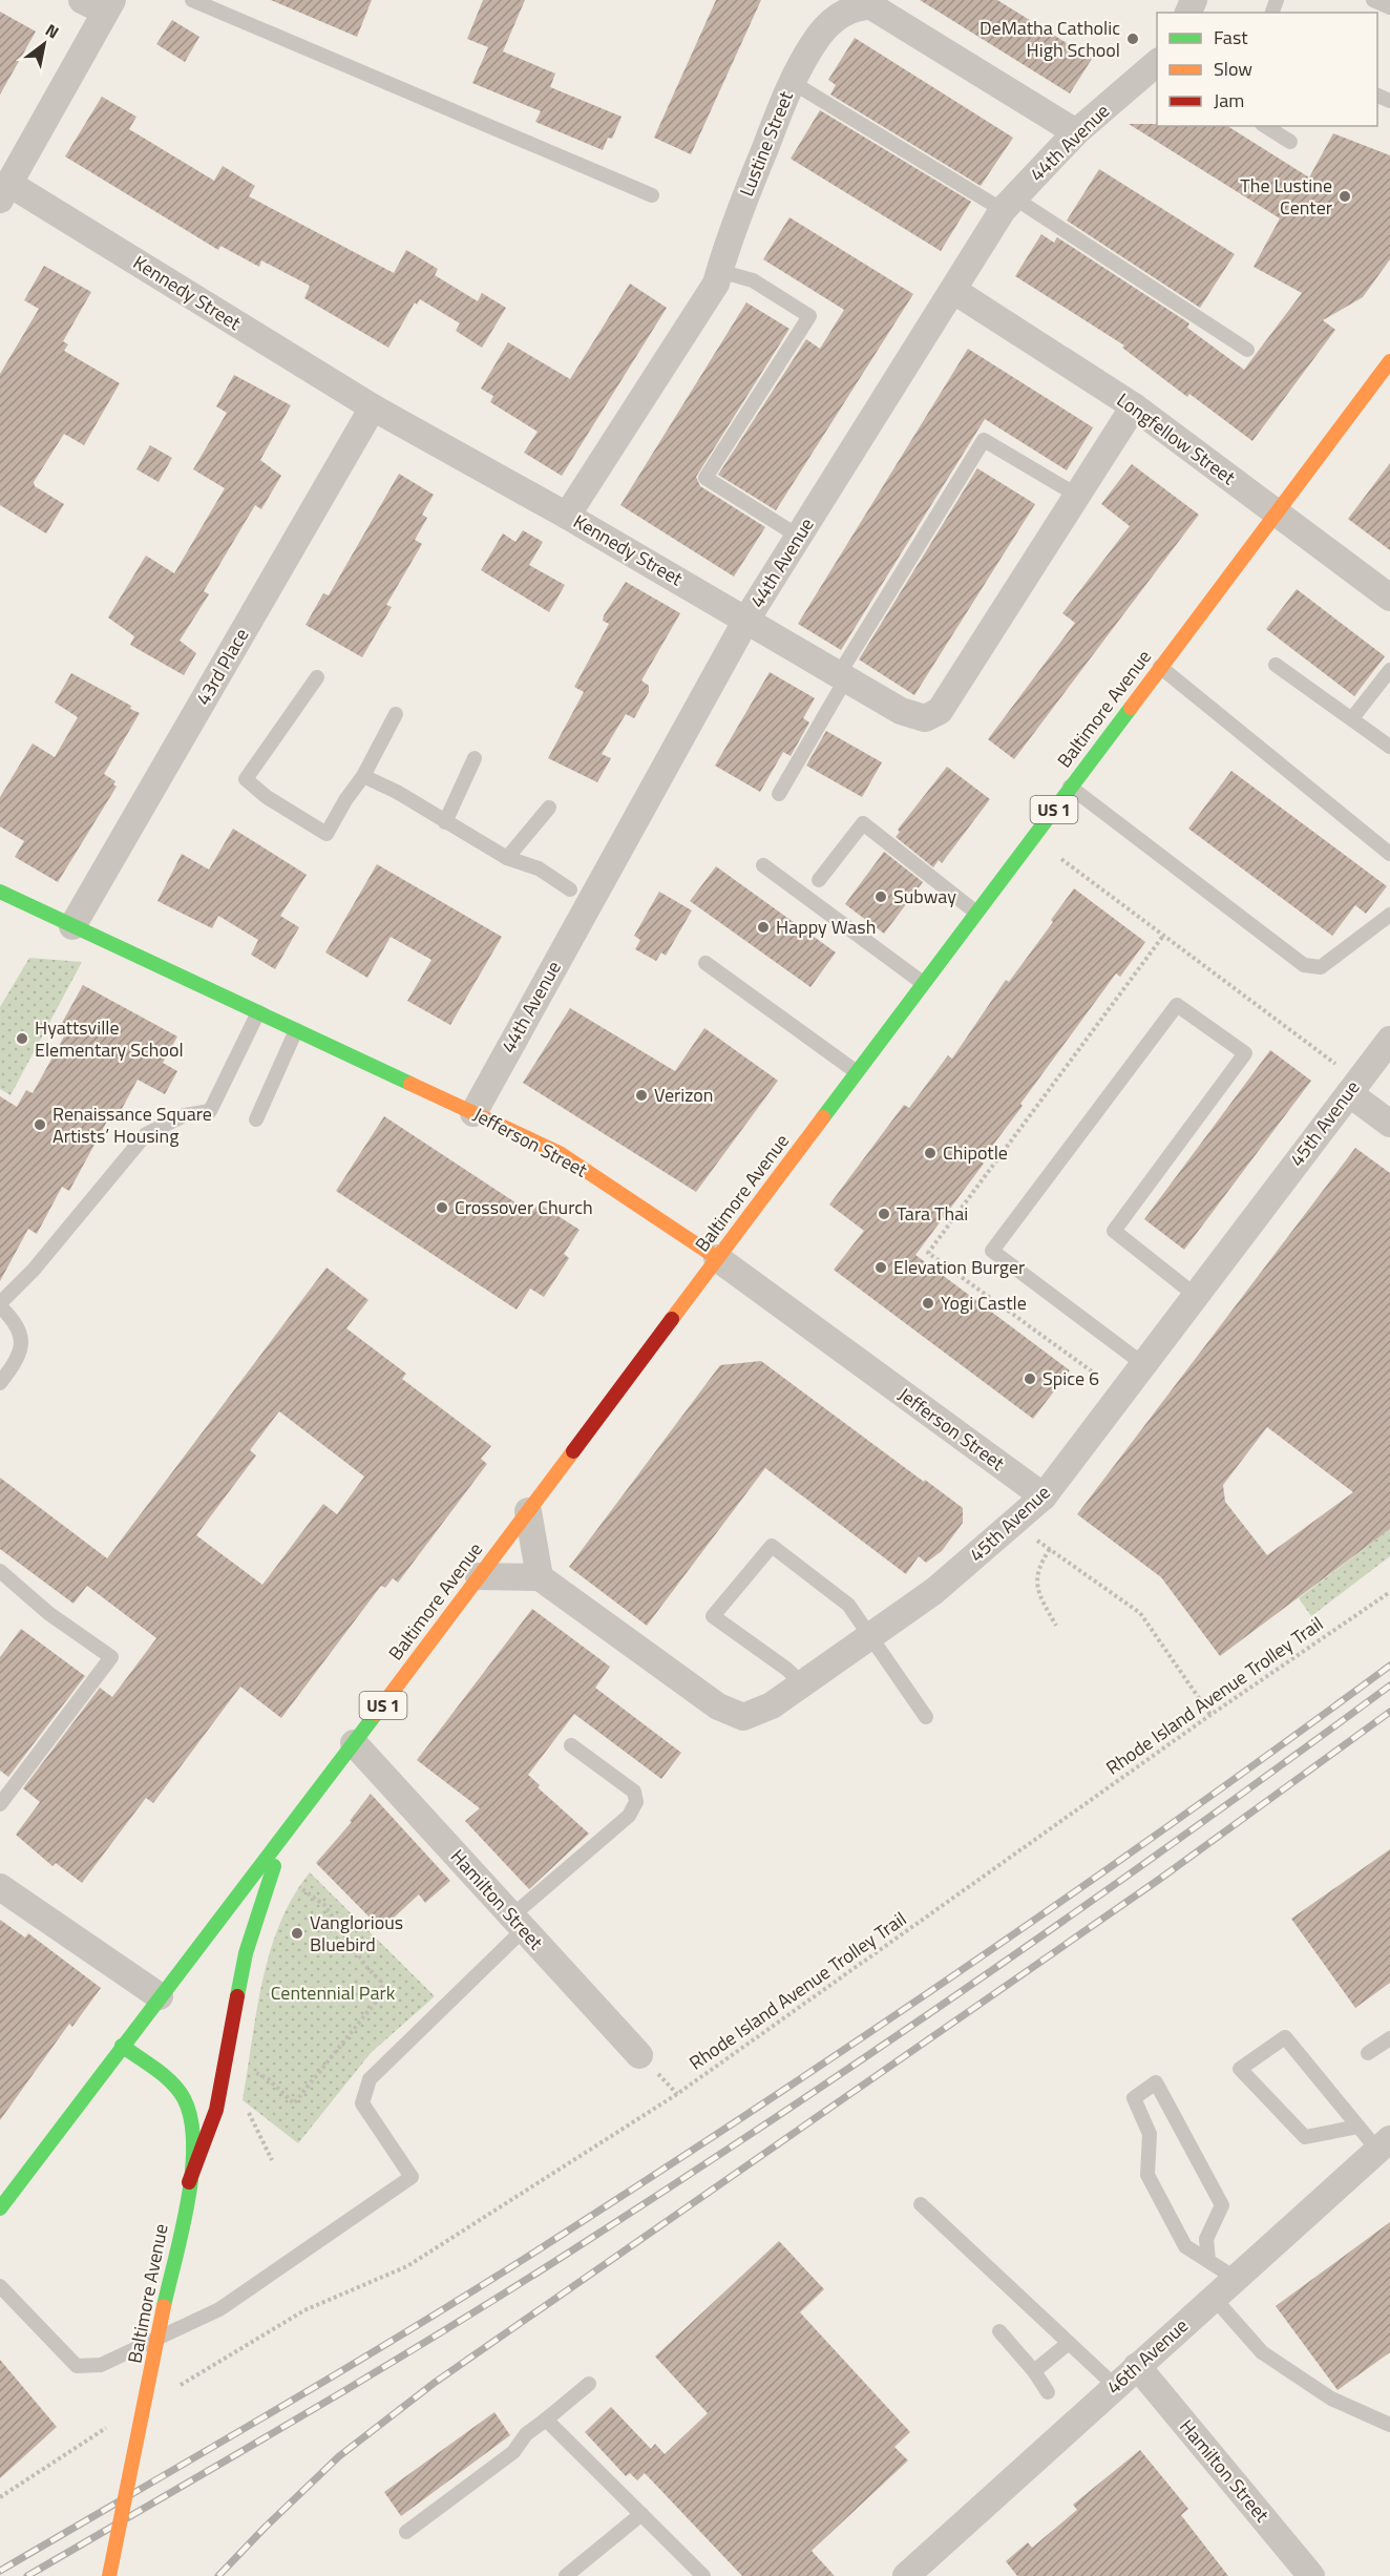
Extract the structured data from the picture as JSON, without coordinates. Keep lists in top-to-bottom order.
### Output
{
  "streets": {
    "main road": ["Baltimore Avenue", "US 1", "Jefferson Street"],
    "street": [
      "44th Avenue",
      "Lustine Street",
      "Kennedy Street",
      "Longfellow Street",
      "43rd Place",
      "45th Avenue",
      "Hamilton Street",
      "46th Avenue"
    ],
    "path": ["Rhode Island Avenue Trolley Trail"]
  },
  "crossings": [
    ["44th Avenue", "Lustine Street"],
    ["44th Avenue", "Kennedy Street"],
    ["44th Avenue", "Longfellow Street"],
    ["44th Avenue", "Jefferson Street"],
    ["Lustine Street", "Kennedy Street"],
    ["Kennedy Street", "Longfellow Street"],
    ["Kennedy Street", "43rd Place"],
    ["Longfellow Street", "Baltimore Avenue"],
    ["43rd Place", "Jefferson Street"],
    ["Baltimore Avenue", "Jefferson Street"],
    ["Baltimore Avenue", "Hamilton Street"],
    ["45th Avenue", "Jefferson Street"],
    ["Hamilton Street", "46th Avenue"]
  ],
  "parks": ["Centennial Park"],
  "places": [
    "DeMatha Catholic High School",
    "The Lustine Center",
    "Subway",
    "Happy Wash",
    "Hyattsville Elementary School",
    "Verizon",
    "Renaissance Square Artists’ Housing",
    "Chipotle",
    "Crossover Church",
    "Tara Thai",
    "Elevation Burger",
    "Yogi Castle",
    "Spice 6",
    "Vanglorious Bluebird"
  ],
  "legend": ["Fast", "Slow", "Jam"],
  "north": "top right"
}
